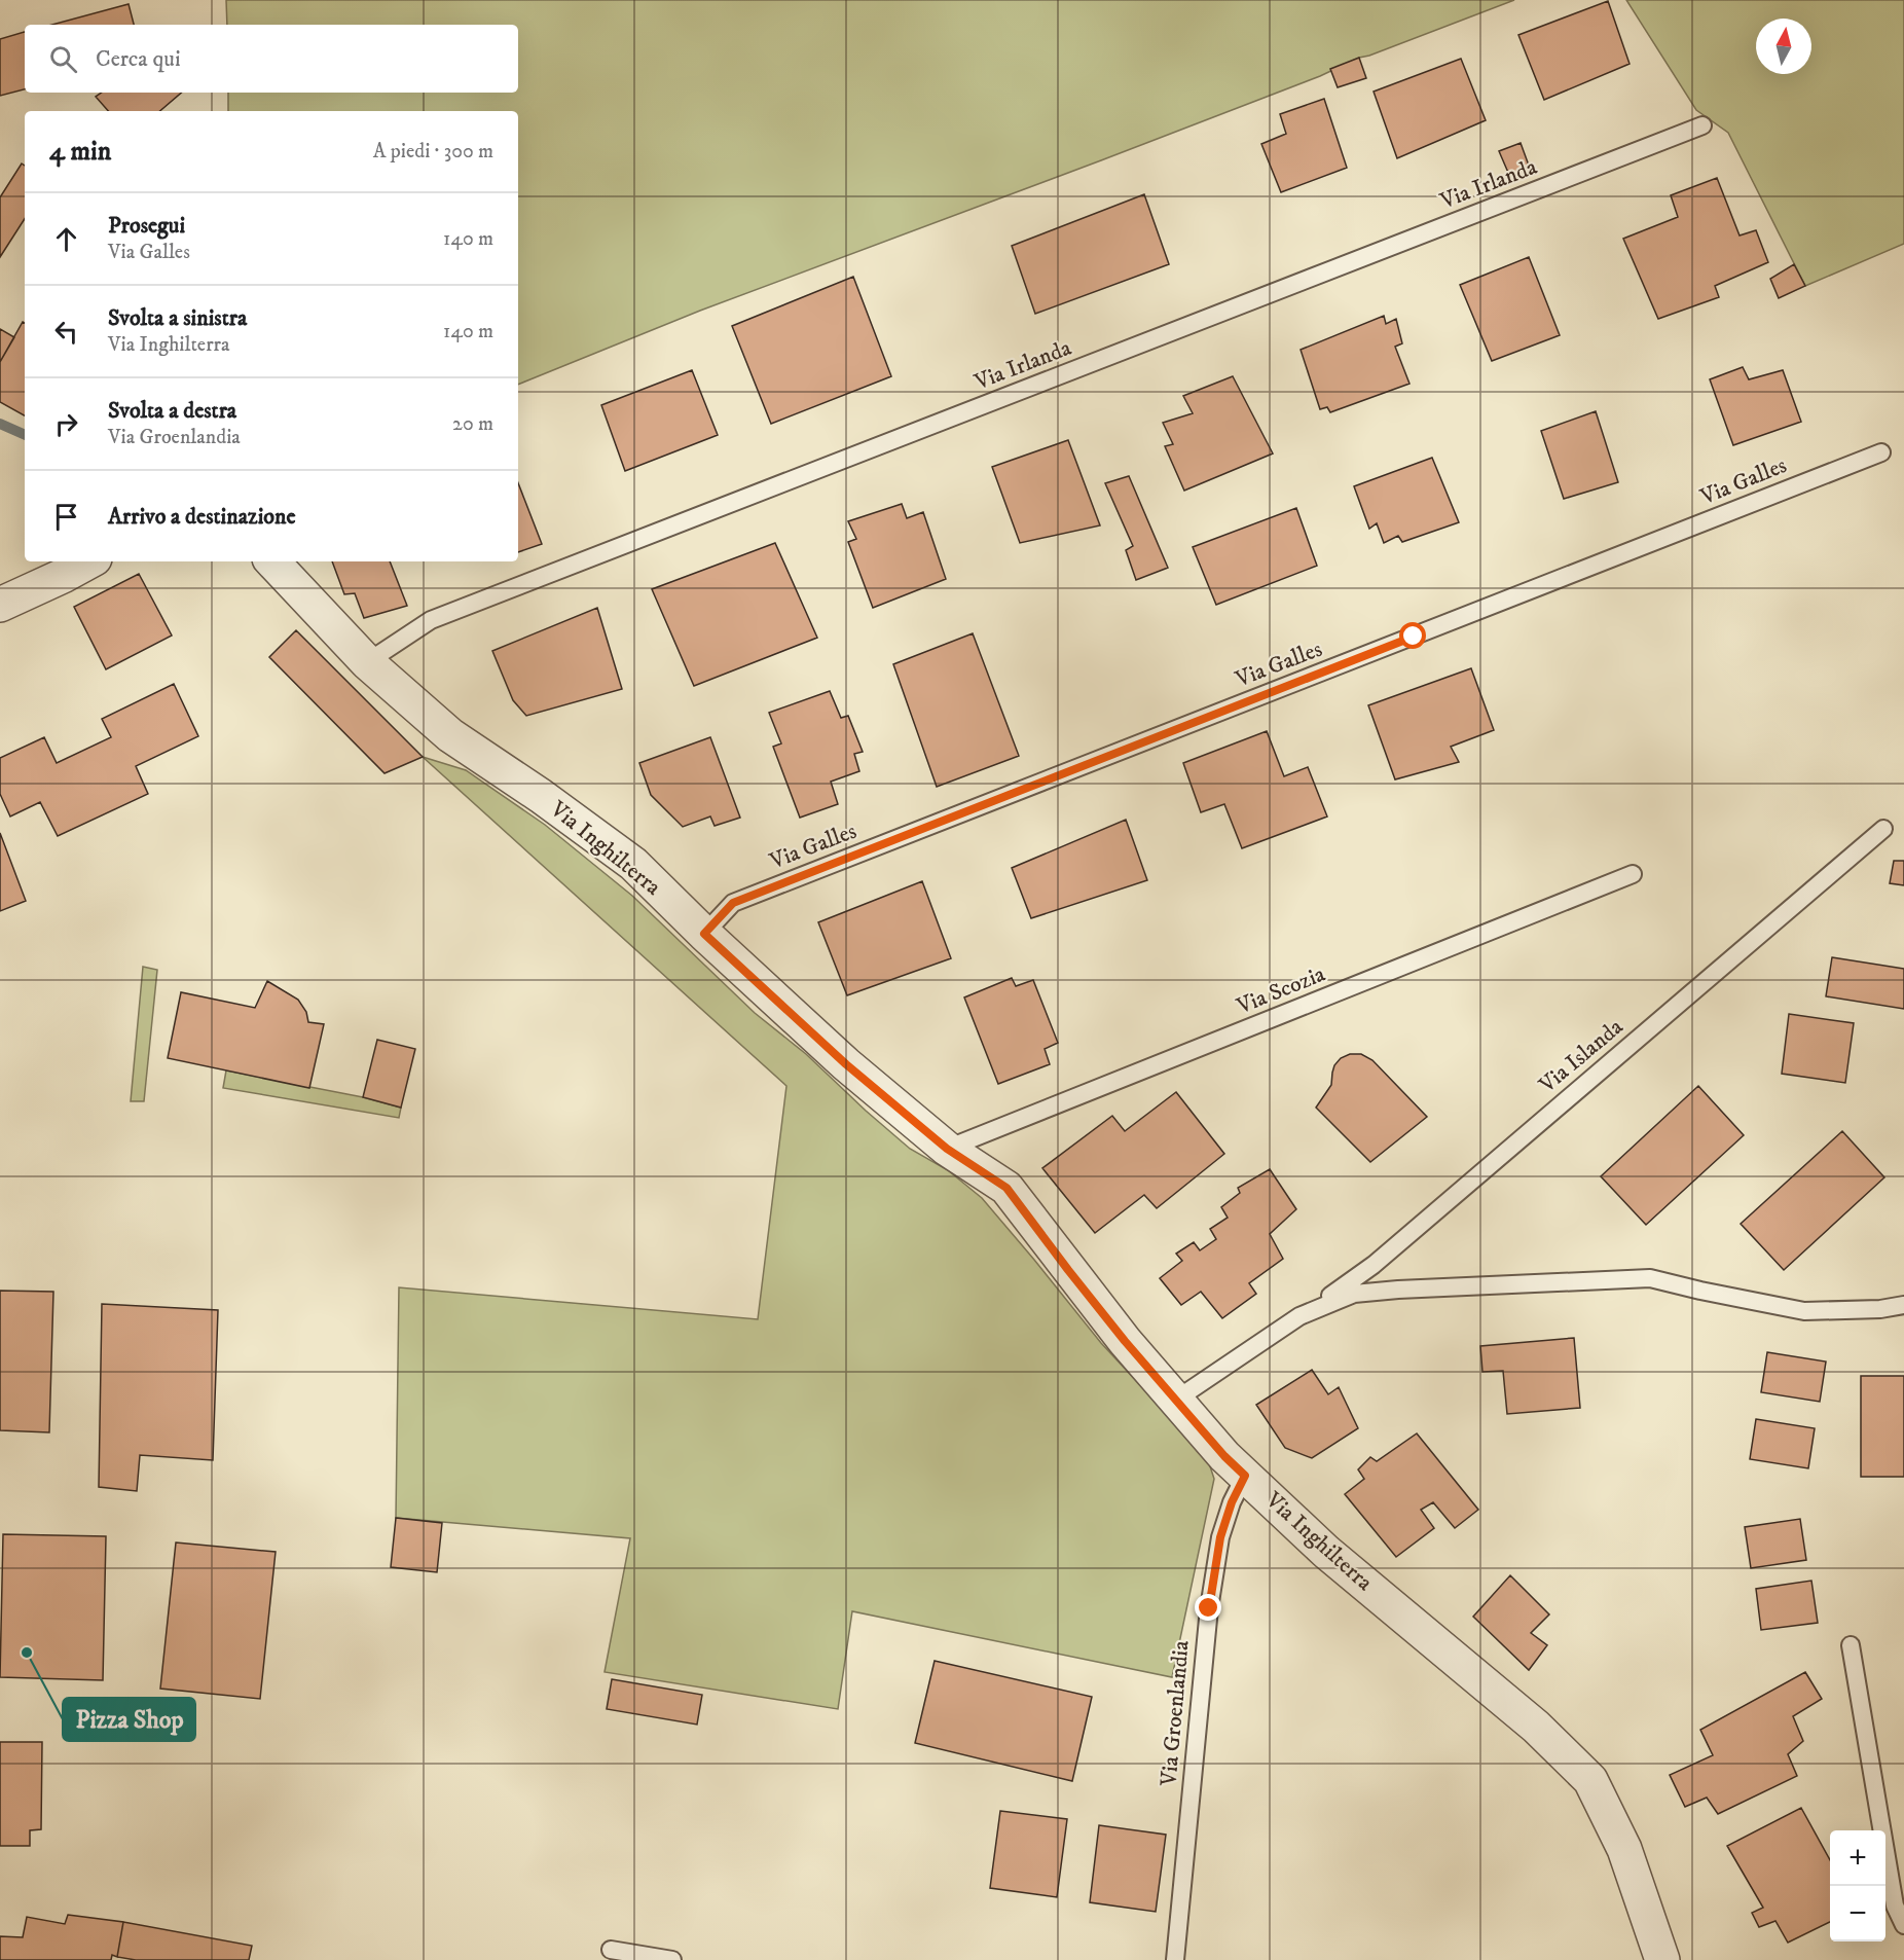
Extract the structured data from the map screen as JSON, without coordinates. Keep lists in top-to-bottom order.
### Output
{
  "streets": {
    "street": ["Via Inghilterra"],
    "lane": [
      "Via Irlanda",
      "Via Galles",
      "Via Scozia",
      "Via Islanda",
      "Via Groenlandia"
    ]
  },
  "crossings": [
    ["Via Irlanda", "Via Inghilterra"],
    ["Via Galles", "Via Inghilterra"],
    ["Via Inghilterra", "Via Scozia"],
    ["Via Inghilterra", "Via Islanda"],
    ["Via Inghilterra", "Via Groenlandia"]
  ],
  "places": ["Pizza Shop"],
  "north": "top",
  "page": {
    "search": "Cerca qui",
    "heading": ["4 min", "A piedi · 300 m"],
    "list": [
      ["Prosegui", "Via Galles", "140 m"],
      ["Svolta a sinistra", "Via Inghilterra", "140 m"],
      ["Svolta a destra", "Via Groenlandia", "20 m"],
      "Arrivo a destinazione"
    ],
    "map_buttons": ["+", "−"]
  }
}
